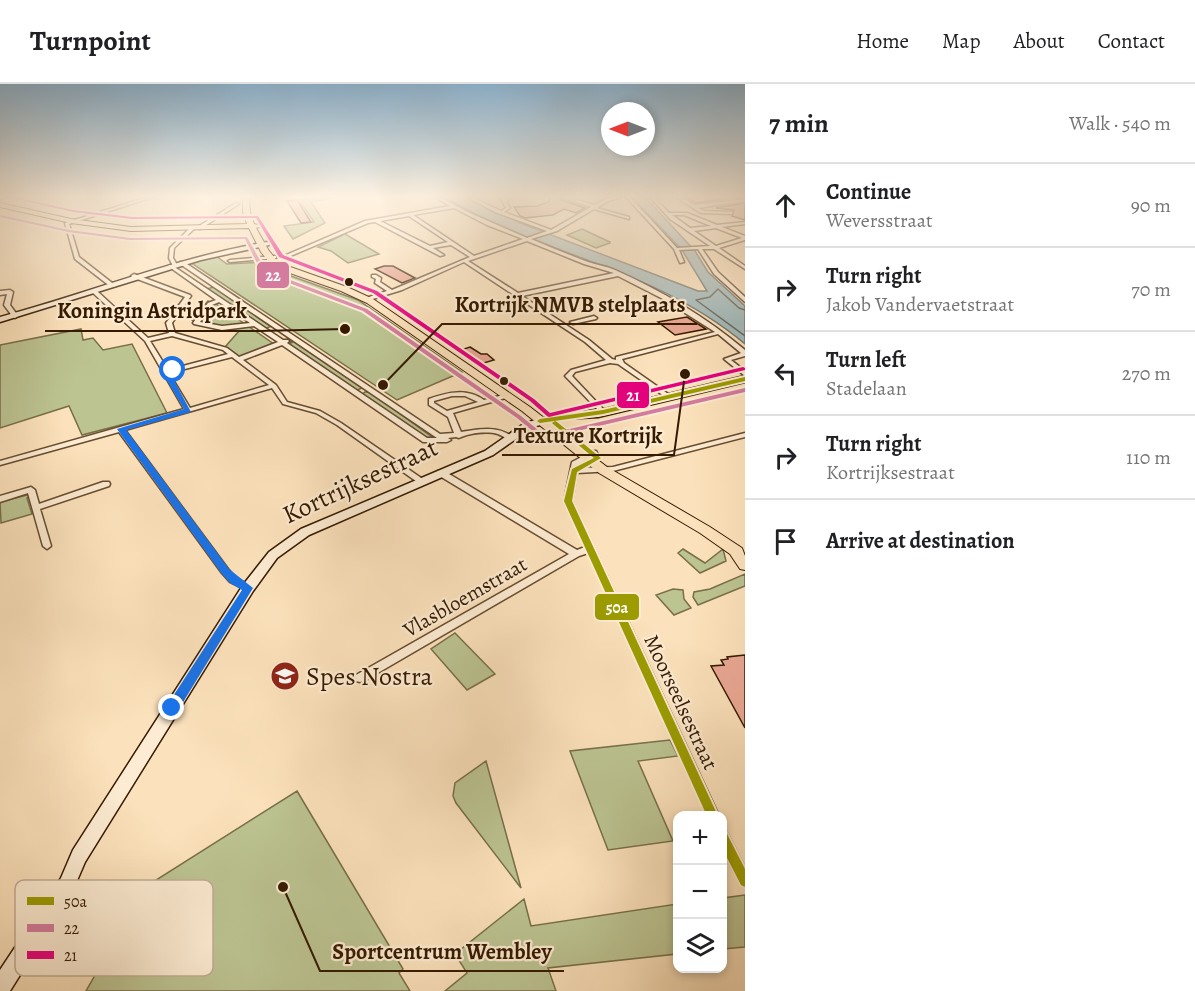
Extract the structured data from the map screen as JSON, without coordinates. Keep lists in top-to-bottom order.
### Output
{
  "streets": {
    "street": ["Kortrijksestraat", "Vlasbloemstraat", "Moorseelsestraat"]
  },
  "crossings": [
    ["Vlasbloemstraat", "Moorseelsestraat"]
  ],
  "places": {
    "other": [
      "Koningin Astridpark",
      "Texture Kortrijk",
      "Kortrijk NMVB stelplaats",
      "Sportcentrum Wembley"
    ],
    "school or university": ["Spes Nostra"]
  },
  "lines": ["transit line 22", "transit line 21", "transit line 50a"],
  "legend": ["50a", "22", "21"],
  "north": "left",
  "page": {
    "header": "Turnpoint",
    "nav": [
      "Home",
      "Map",
      "About",
      "Contact"
    ],
    "heading": ["7 min", "Walk · 540 m"],
    "list": [
      ["Continue", "Weversstraat", "90 m"],
      ["Turn right", "Jakob Vandervaetstraat", "70 m"],
      ["Turn left", "Stadelaan", "270 m"],
      ["Turn right", "Kortrijksestraat", "110 m"],
      "Arrive at destination"
    ],
    "map_buttons": ["+", "−"]
  }
}
